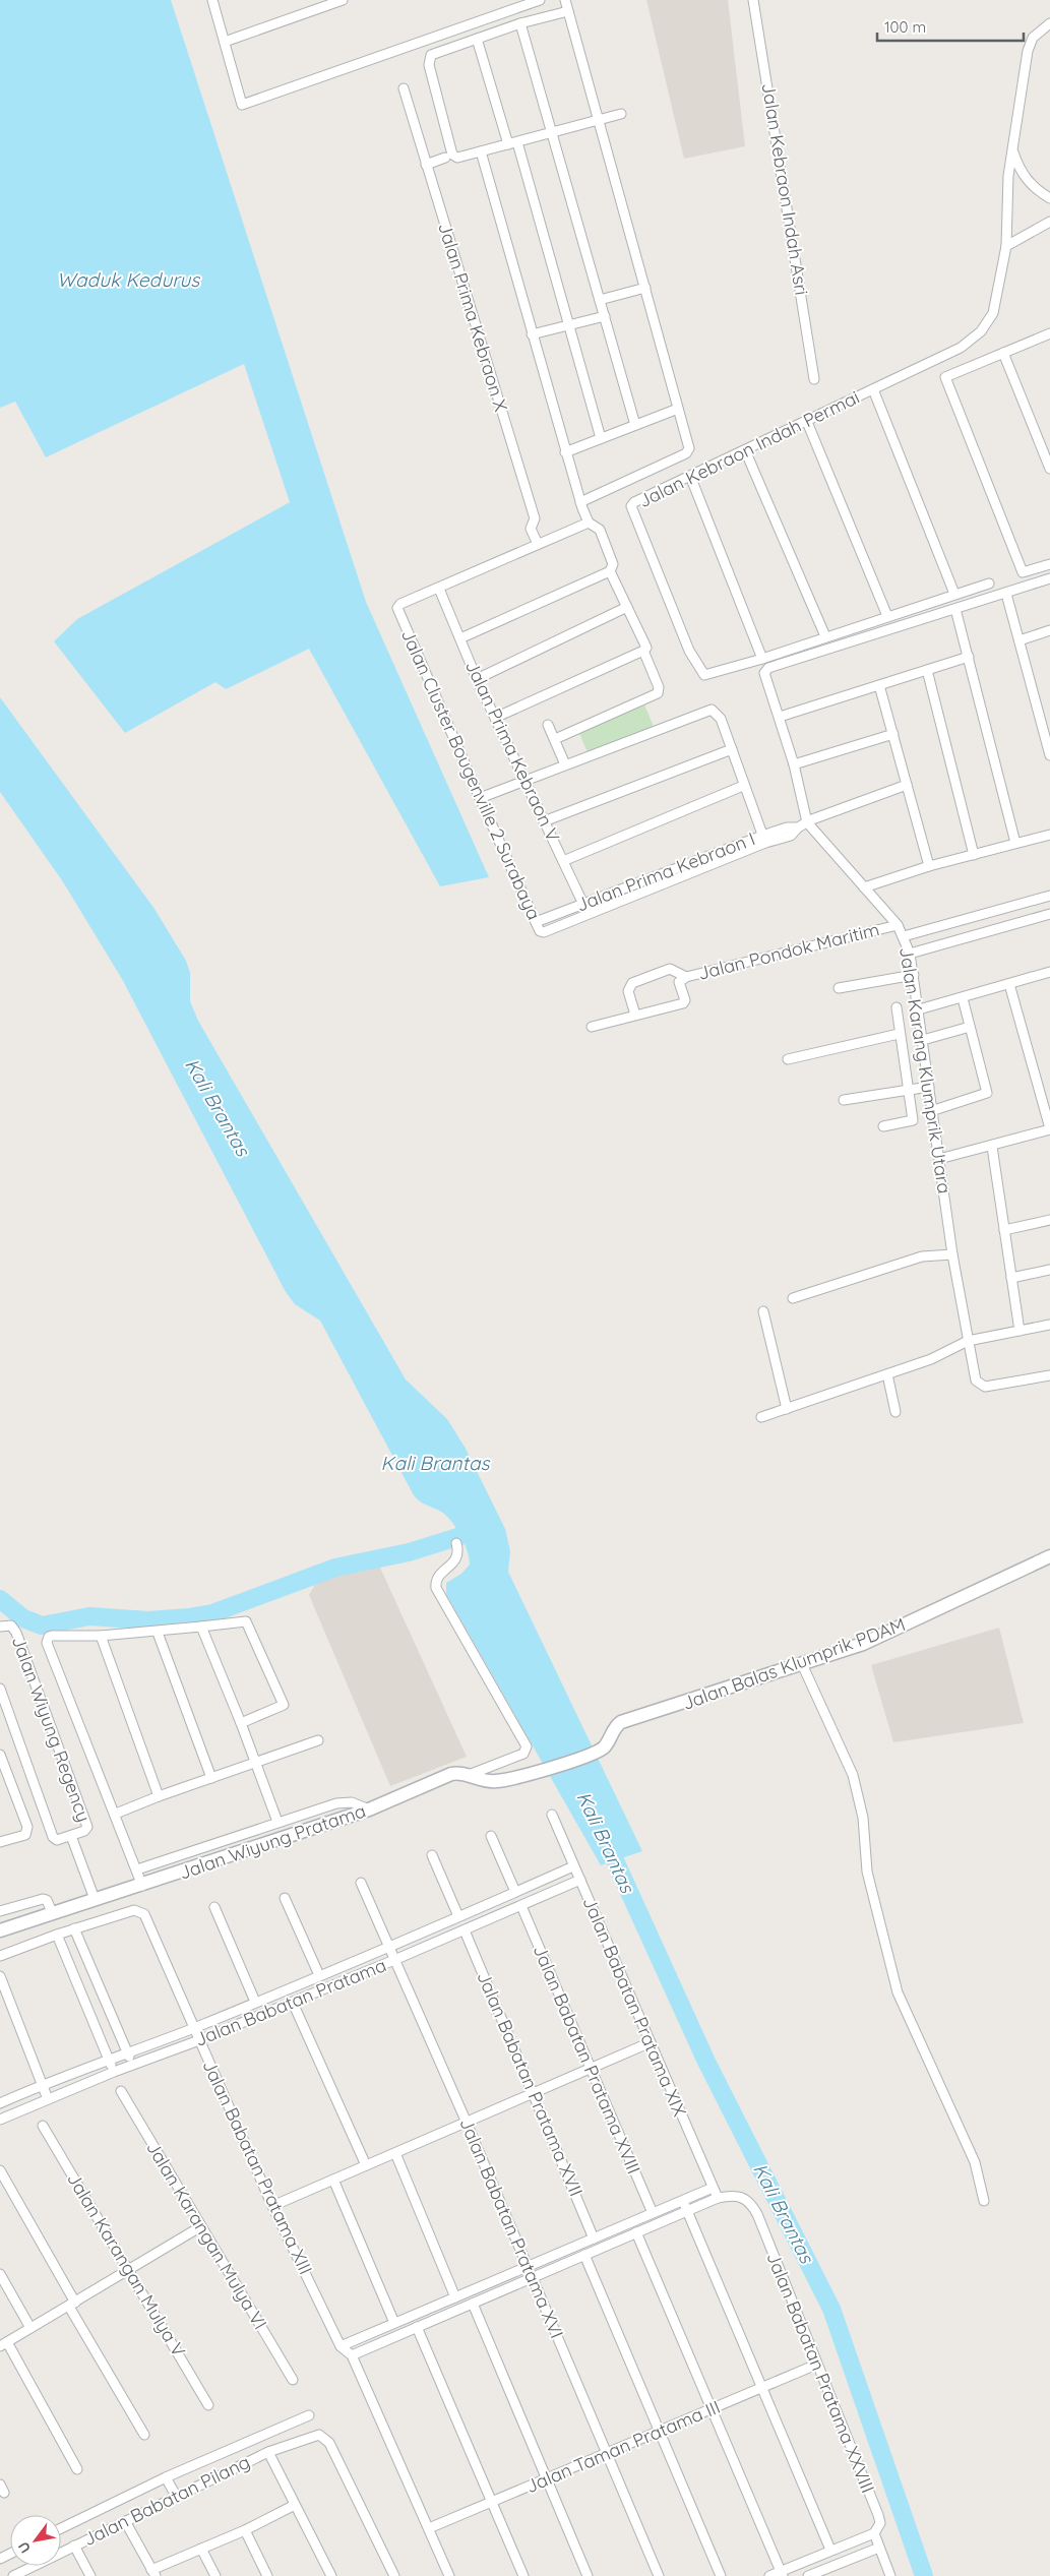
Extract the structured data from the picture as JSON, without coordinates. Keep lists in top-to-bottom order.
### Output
{
  "streets": {
    "street": [
      "Jalan Kebraon Indah Asri",
      "Jalan Prima Kebraon X",
      "Jalan Kebraon Indah Permai",
      "Jalan Prima Kebraon V",
      "Jalan Cluster Bougenville 2 Surabaya",
      "Jalan Prima Kebraon I",
      "Jalan Pondok Maritim",
      "Jalan Karang Klumprik Utara",
      "Jalan Balas Klumprik PDAM",
      "Jalan Wiyung Regency",
      "Jalan Wiyung Pratama",
      "Jalan Babatan Pratama",
      "Jalan Babatan Pratama XIX",
      "Jalan Babatan Pratama XVIII",
      "Jalan Babatan Pratama XVII",
      "Jalan Babatan Pratama XIII",
      "Jalan Babatan Pratama XVI",
      "Jalan Karangan Mulya VI",
      "Jalan Karangan Mulya V",
      "Jalan Babatan Pratama XXVIII",
      "Jalan Taman Pratama III",
      "Jalan Babatan Pilang"
    ]
  },
  "crossings": [
    ["Jalan Prima Kebraon X", "Jalan Kebraon Indah Permai"],
    ["Jalan Kebraon Indah Permai", "Jalan Prima Kebraon V"],
    ["Jalan Kebraon Indah Permai", "Jalan Cluster Bougenville 2 Surabaya"],
    ["Jalan Prima Kebraon V", "Jalan Prima Kebraon I"],
    ["Jalan Cluster Bougenville 2 Surabaya", "Jalan Prima Kebraon I"],
    ["Jalan Prima Kebraon I", "Jalan Karang Klumprik Utara"],
    ["Jalan Pondok Maritim", "Jalan Karang Klumprik Utara"],
    ["Jalan Balas Klumprik PDAM", "Jalan Wiyung Pratama"],
    ["Jalan Wiyung Regency", "Jalan Wiyung Pratama"],
    ["Jalan Babatan Pratama", "Jalan Babatan Pratama XIX"],
    ["Jalan Babatan Pratama", "Jalan Babatan Pratama XVIII"],
    ["Jalan Babatan Pratama", "Jalan Babatan Pratama XVII"],
    ["Jalan Babatan Pratama", "Jalan Babatan Pratama XIII"],
    ["Jalan Babatan Pratama", "Jalan Babatan Pratama XVI"],
    ["Jalan Babatan Pratama XIX", "Jalan Babatan Pratama XXVIII"],
    ["Jalan Babatan Pratama XVI", "Jalan Taman Pratama III"],
    ["Jalan Babatan Pratama XXVIII", "Jalan Taman Pratama III"]
  ],
  "water": ["Waduk Kedurus", "Kali Brantas"],
  "scale_bar": "100 m",
  "north": "bottom left"
}
